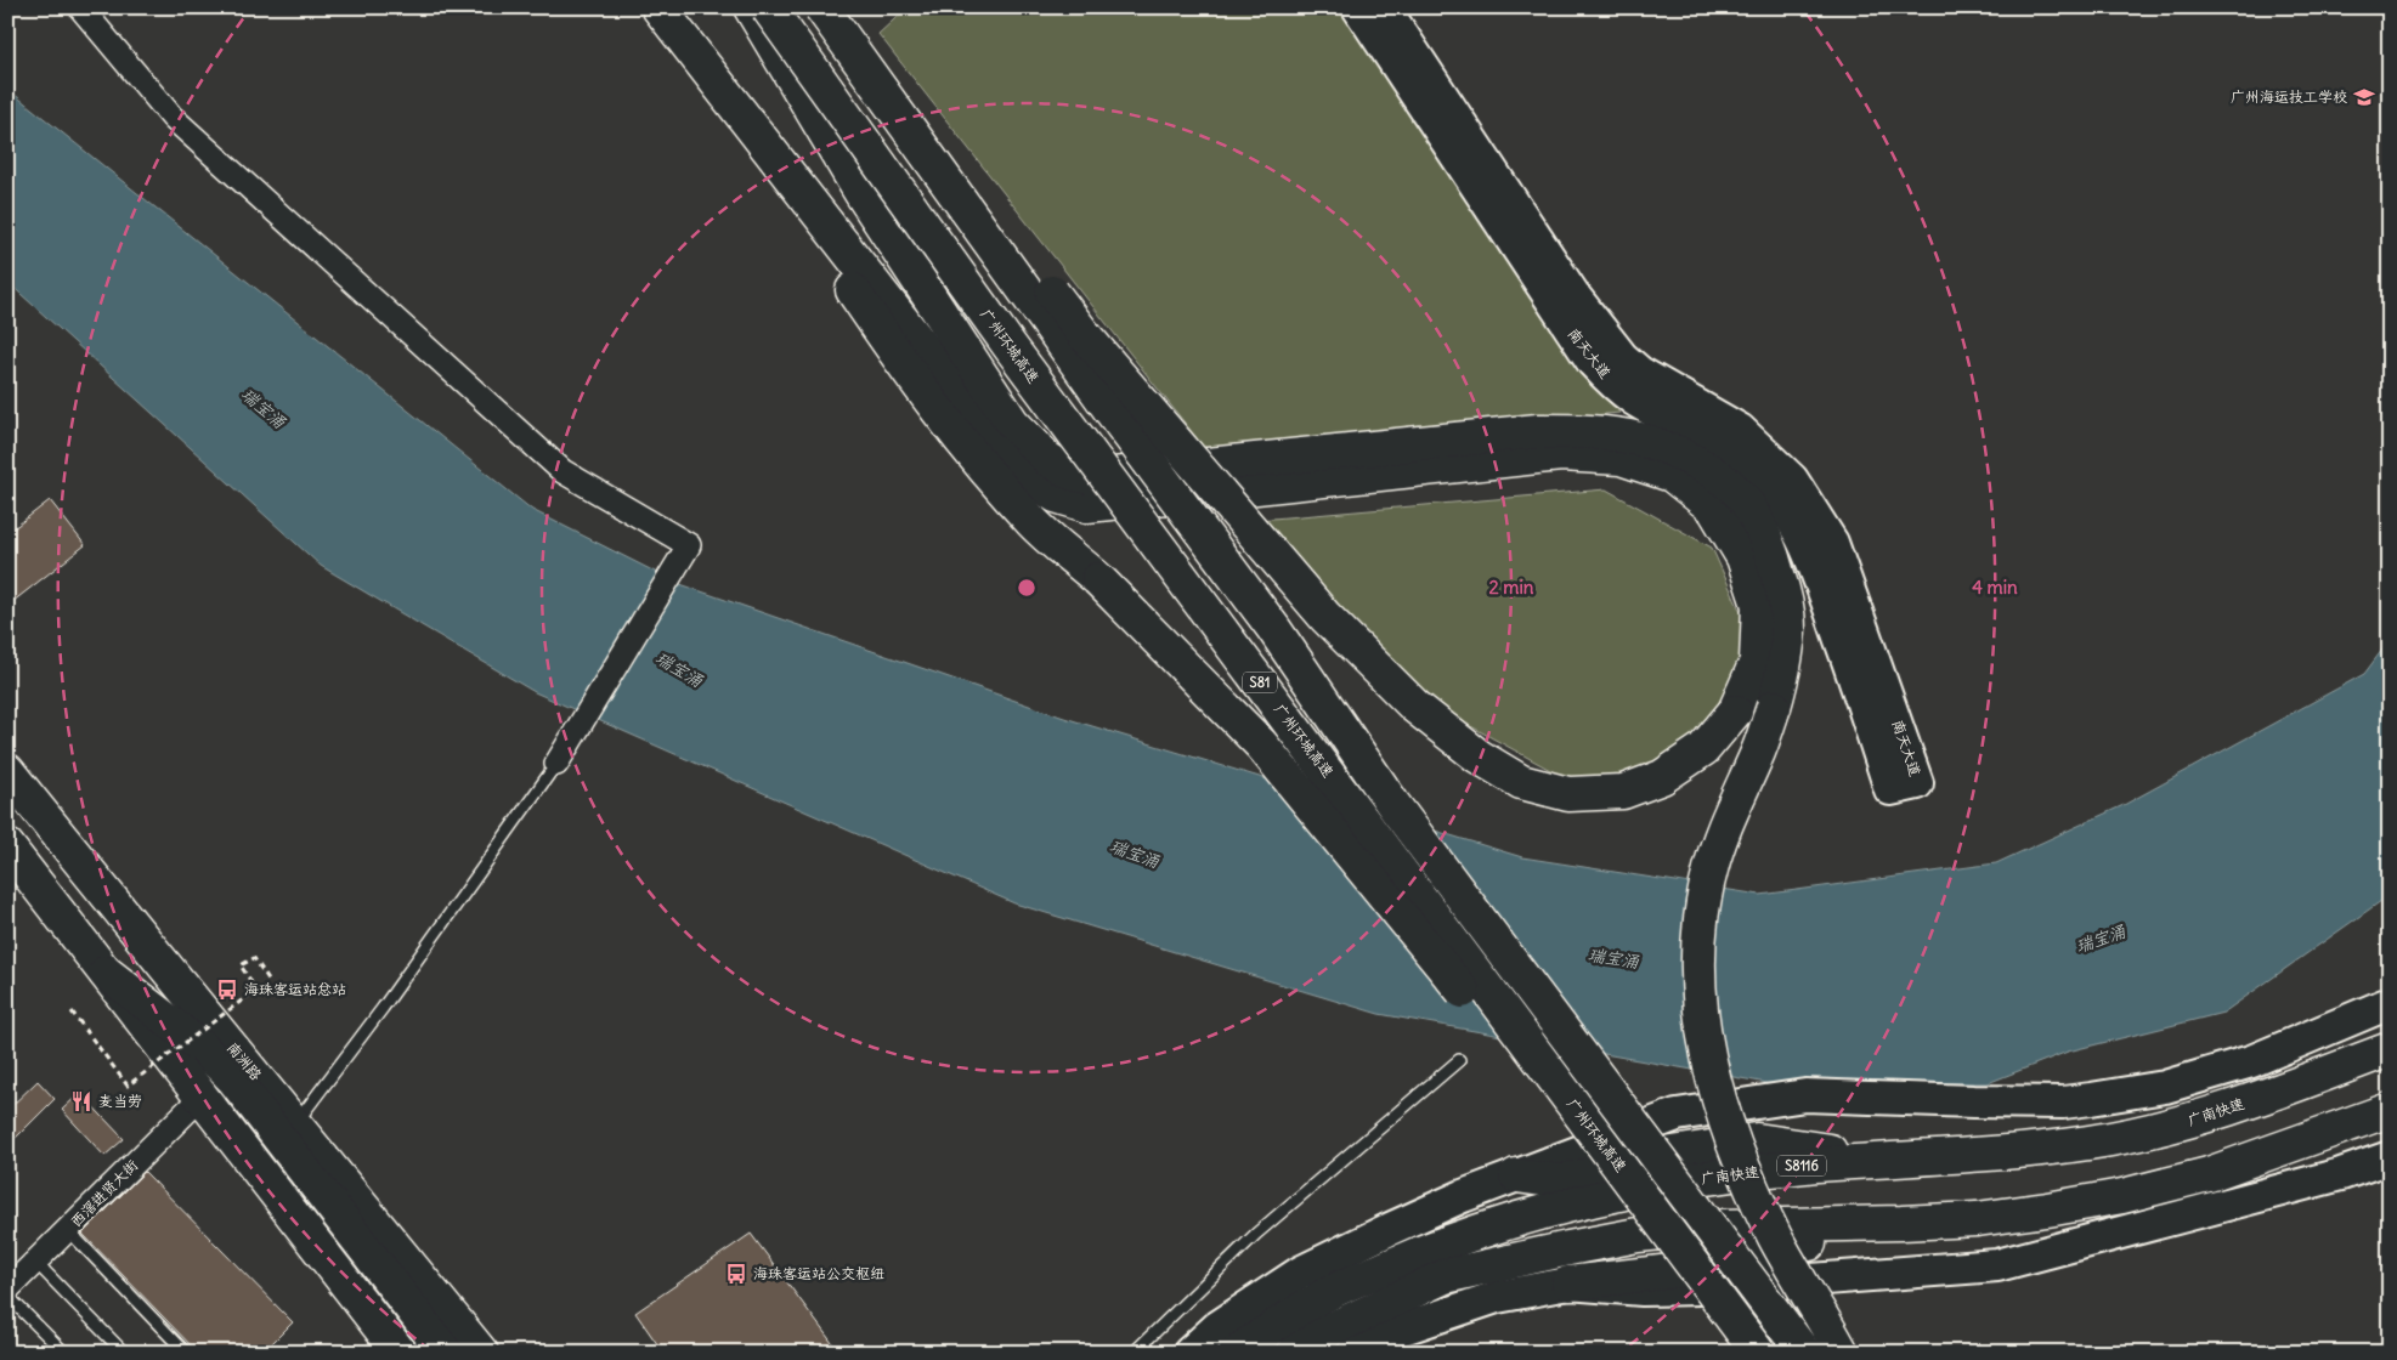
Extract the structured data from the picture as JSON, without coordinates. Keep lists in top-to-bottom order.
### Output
{
  "streets": {
    "main road": [
      "广州环城高速",
      "南天大道",
      "S81",
      "南洲路",
      "广南快速",
      "S8116"
    ],
    "street": ["西滘进贤大街"]
  },
  "water": ["瑞宝涌"],
  "places": {
    "school or university": ["广州海运技工学校"],
    "bus stop": ["海珠客运站总站", "海珠客运站公交枢纽"],
    "restaurant": ["麦当劳"]
  },
  "rings": ["2 min", "4 min"]
}
